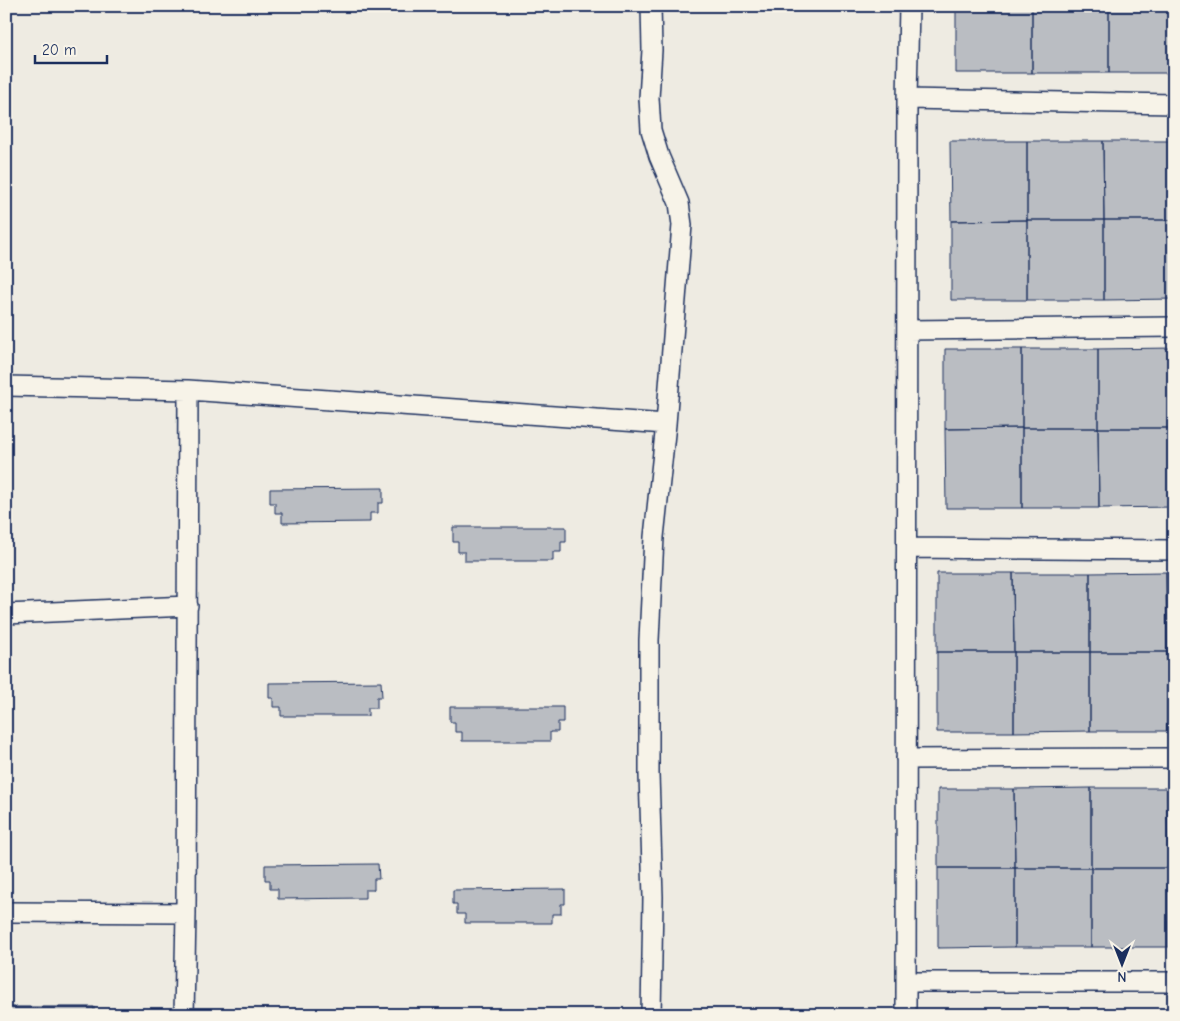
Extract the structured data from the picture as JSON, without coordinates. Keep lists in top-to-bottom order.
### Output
{
  "scale_bar": "20 m",
  "north": "bottom"
}
